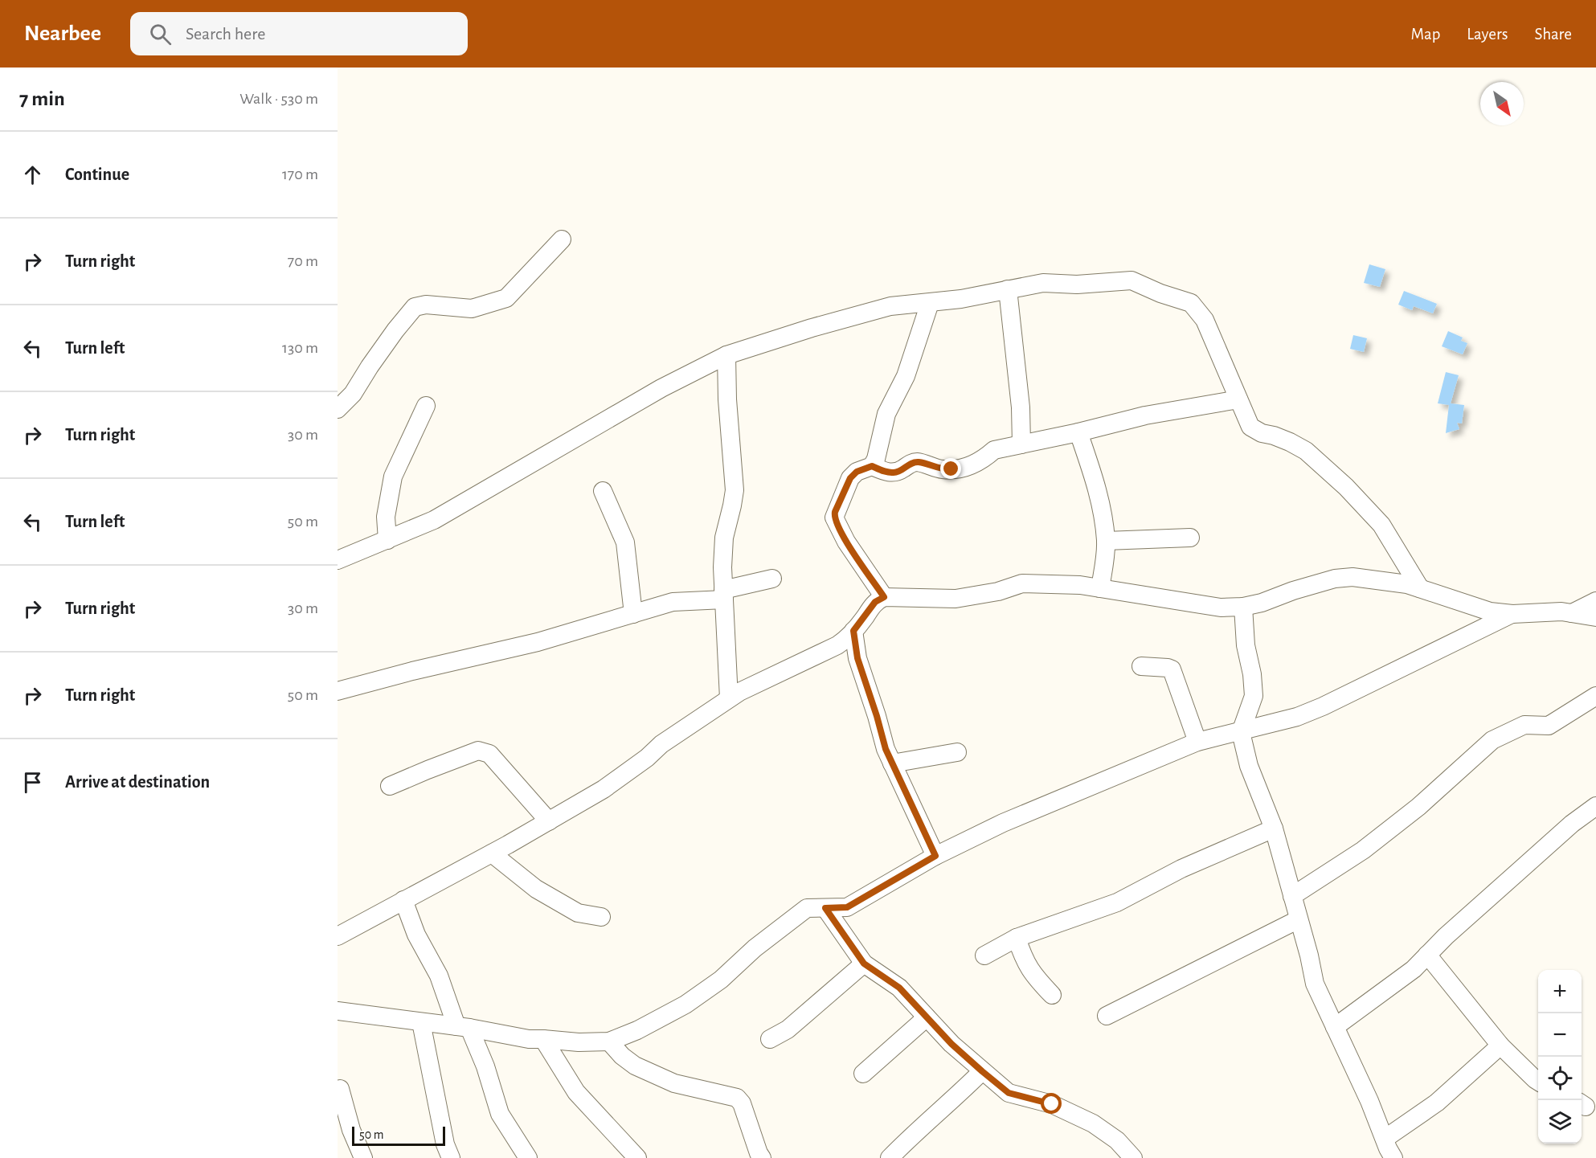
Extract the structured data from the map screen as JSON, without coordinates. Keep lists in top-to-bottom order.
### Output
{
  "scale_bar": "50 m",
  "north": "bottom right",
  "page": {
    "header": "Nearbee",
    "search": "Search here",
    "nav": ["Map", "Layers", "Share"],
    "heading": ["7 min", "Walk · 530 m"],
    "list": [
      ["Continue", "170 m"],
      ["Turn right", "70 m"],
      ["Turn left", "130 m"],
      ["Turn right", "30 m"],
      ["Turn left", "50 m"],
      ["Turn right", "30 m"],
      ["Turn right", "50 m"],
      "Arrive at destination"
    ],
    "map_buttons": ["+", "−"],
    "scale": "50 m"
  }
}
